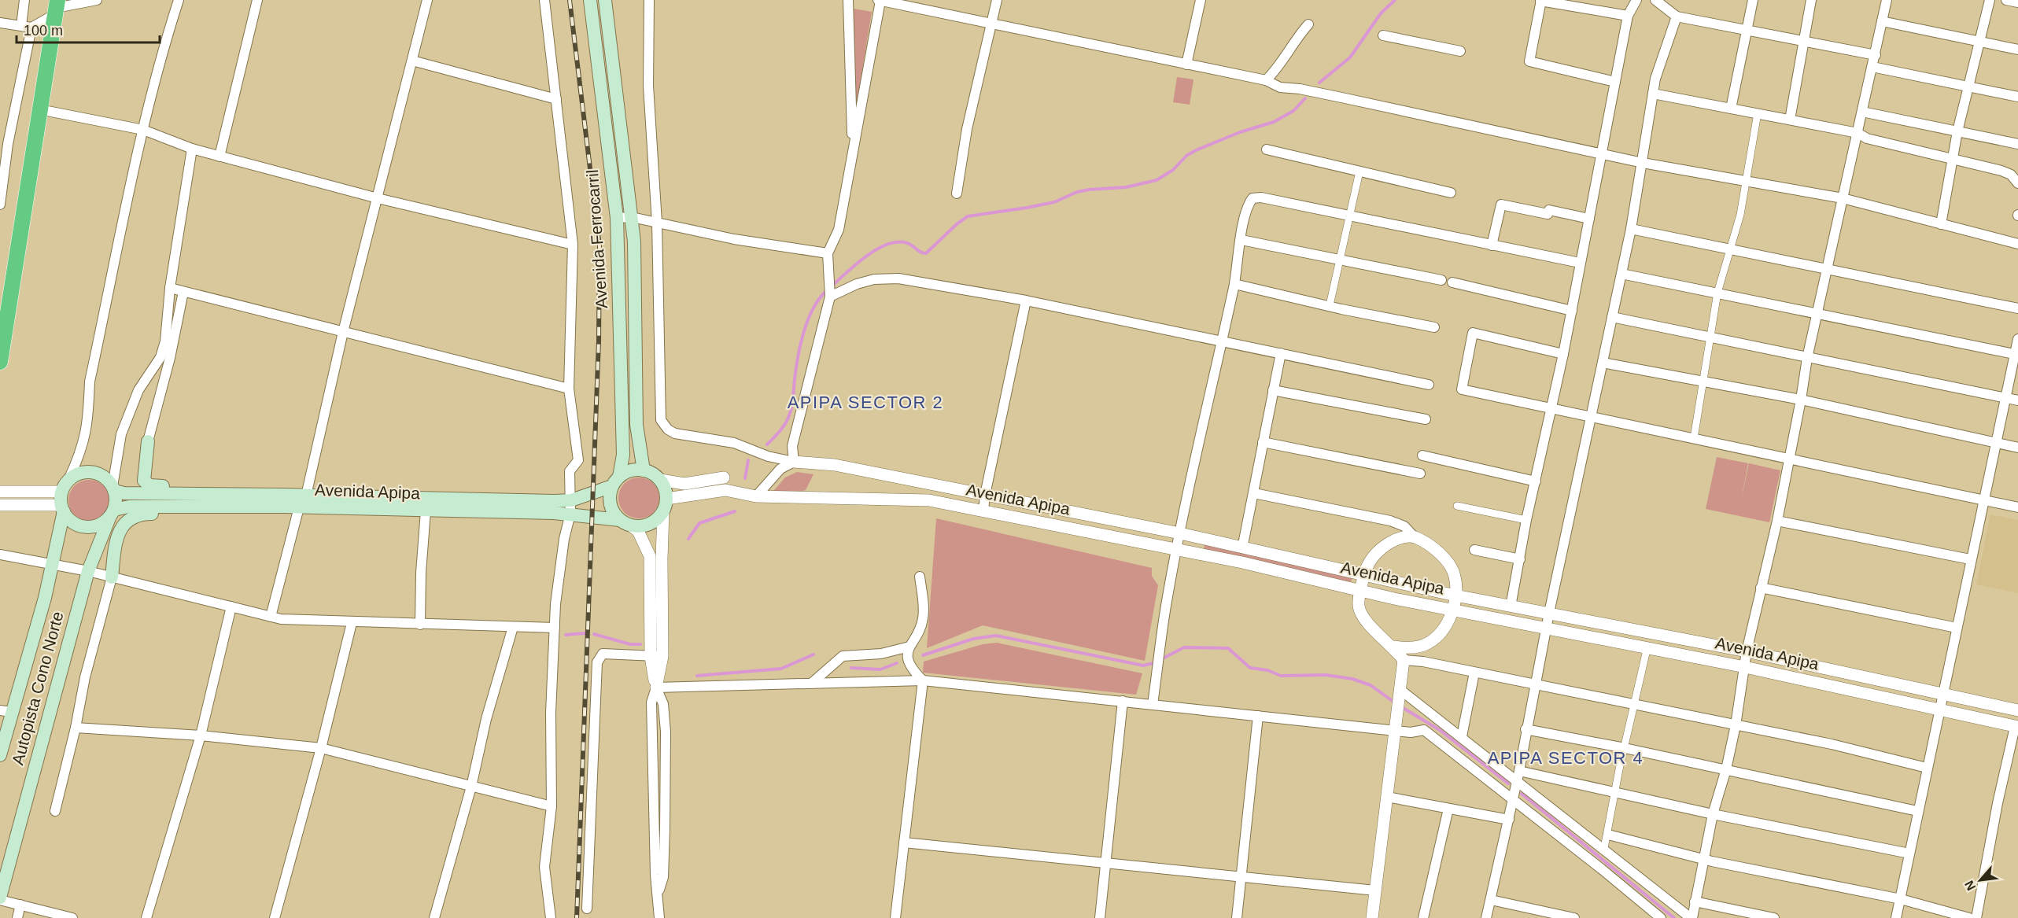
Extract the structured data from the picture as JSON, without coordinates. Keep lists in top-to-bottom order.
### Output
{
  "streets": {
    "main road": ["Avenida Ferrocarril", "Avenida Apipa", "Autopista Cono Norte"]
  },
  "crossings": [
    ["Avenida Ferrocarril", "Avenida Apipa"],
    ["Avenida Apipa", "Autopista Cono Norte"]
  ],
  "districts": ["APIPA SECTOR 2", "APIPA SECTOR 4"],
  "scale_bar": "100 m",
  "north": "bottom left"
}
